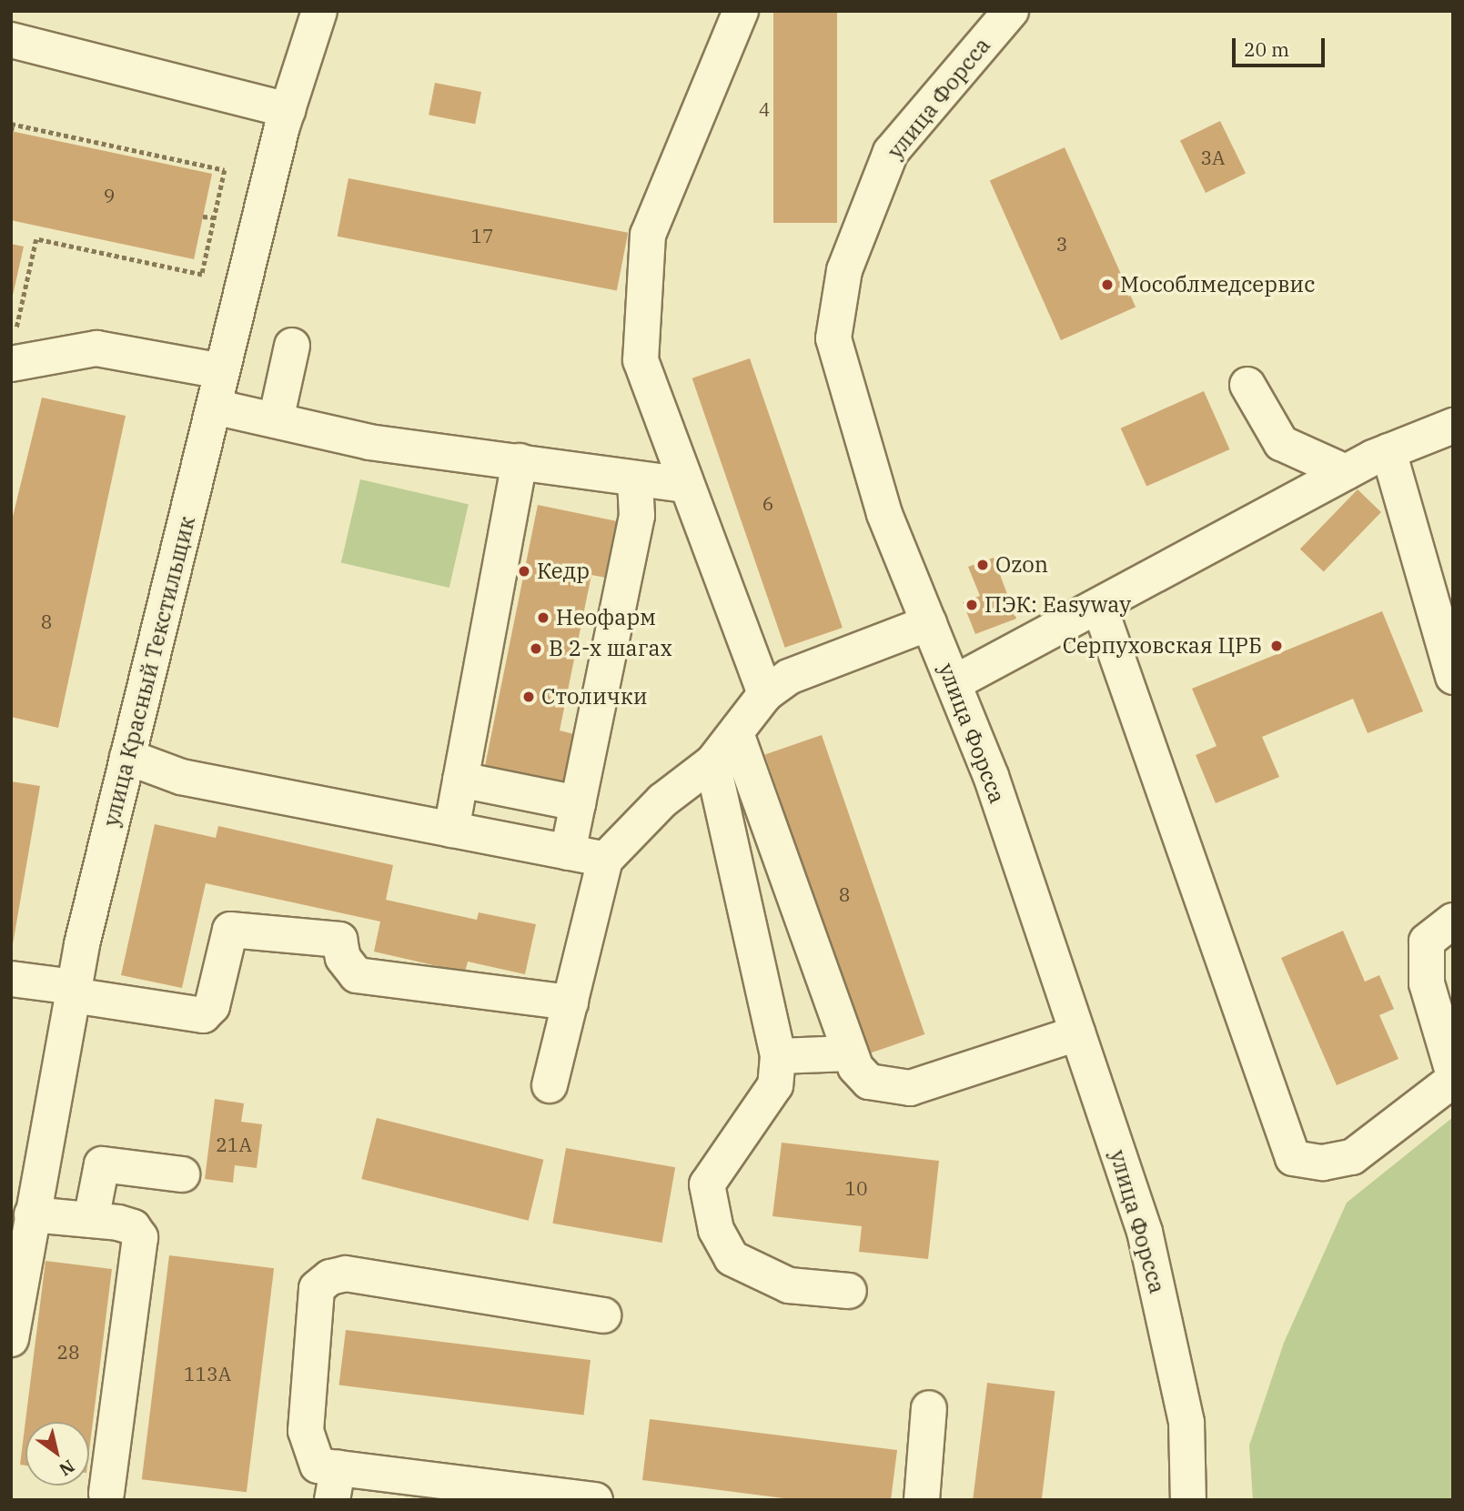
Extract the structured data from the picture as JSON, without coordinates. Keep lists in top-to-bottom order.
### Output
{
  "streets": {
    "street": ["улица Форсса", "улица Красный Текстильщик"]
  },
  "places": [
    "Мособлмедсервис",
    "Ozon",
    "Кедр",
    "ПЭК: Easyway",
    "Неофарм",
    "Серпуховская ЦРБ",
    "В 2-х шагах",
    "Столички"
  ],
  "house_numbers": [
    "4",
    "3А",
    "9",
    "17",
    "3",
    "6",
    "8",
    "8",
    "21А",
    "10",
    "28",
    "113А"
  ],
  "scale_bar": "20 m",
  "north": "bottom right"
}
